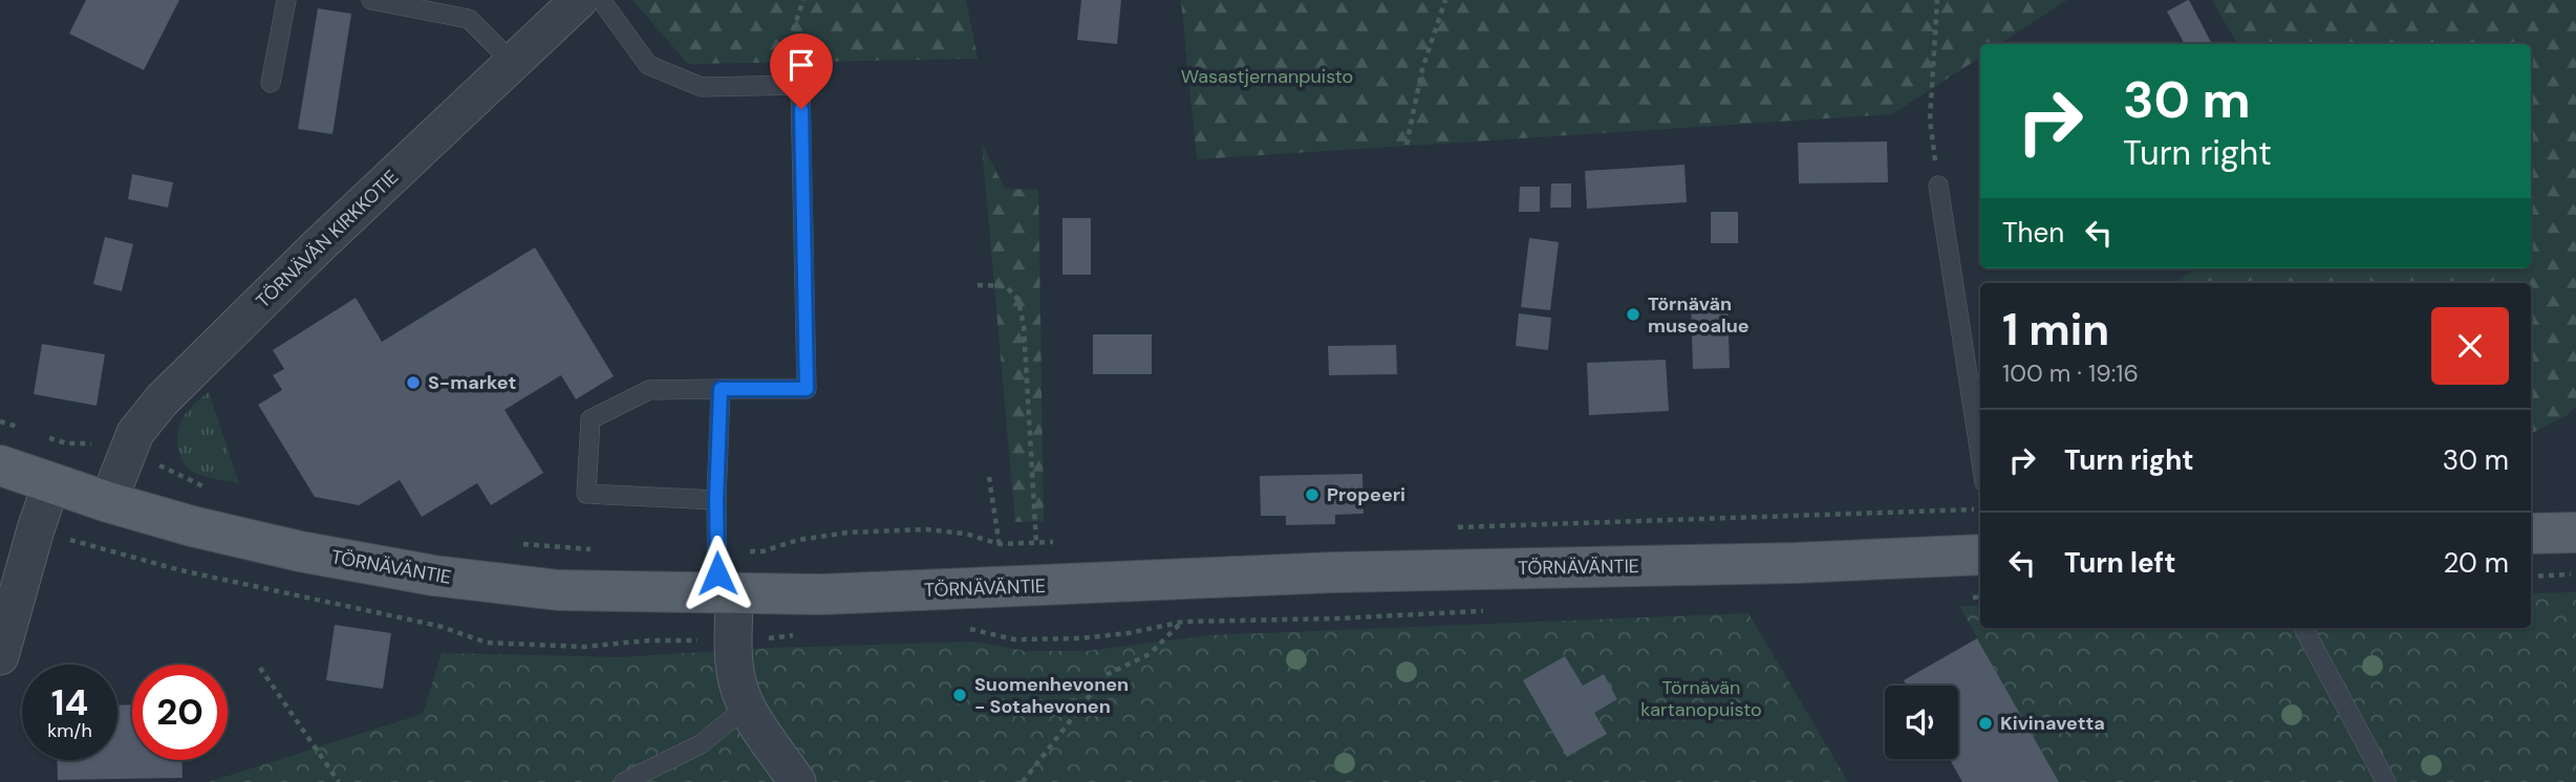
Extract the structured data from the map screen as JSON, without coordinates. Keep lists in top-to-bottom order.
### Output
{
  "streets": {
    "main road": ["TÖRNÄVÄNTIE"],
    "street": ["TÖRNÄVÄN KIRKKOTIE"]
  },
  "crossings": [
    ["TÖRNÄVÄN KIRKKOTIE", "TÖRNÄVÄNTIE"]
  ],
  "parks": ["Wasastjernanpuisto", "Törnävän kartanopuisto"],
  "places": [
    "Törnävän museoalue",
    "S-market",
    "Propeeri",
    "Suomenhevonen - Sotahevonen",
    "Kivinavetta"
  ],
  "page": {
    "turn": ["30 m", "Turn right"],
    "then": "Then",
    "heading": ["1 min", "100 m · 19:16"],
    "list": [
      {
        "name": "Turn right",
        "value": "30 m"
      },
      {
        "name": "Turn left",
        "value": "20 m"
      }
    ],
    "speed": "14 km/h",
    "limit": "20"
  }
}
